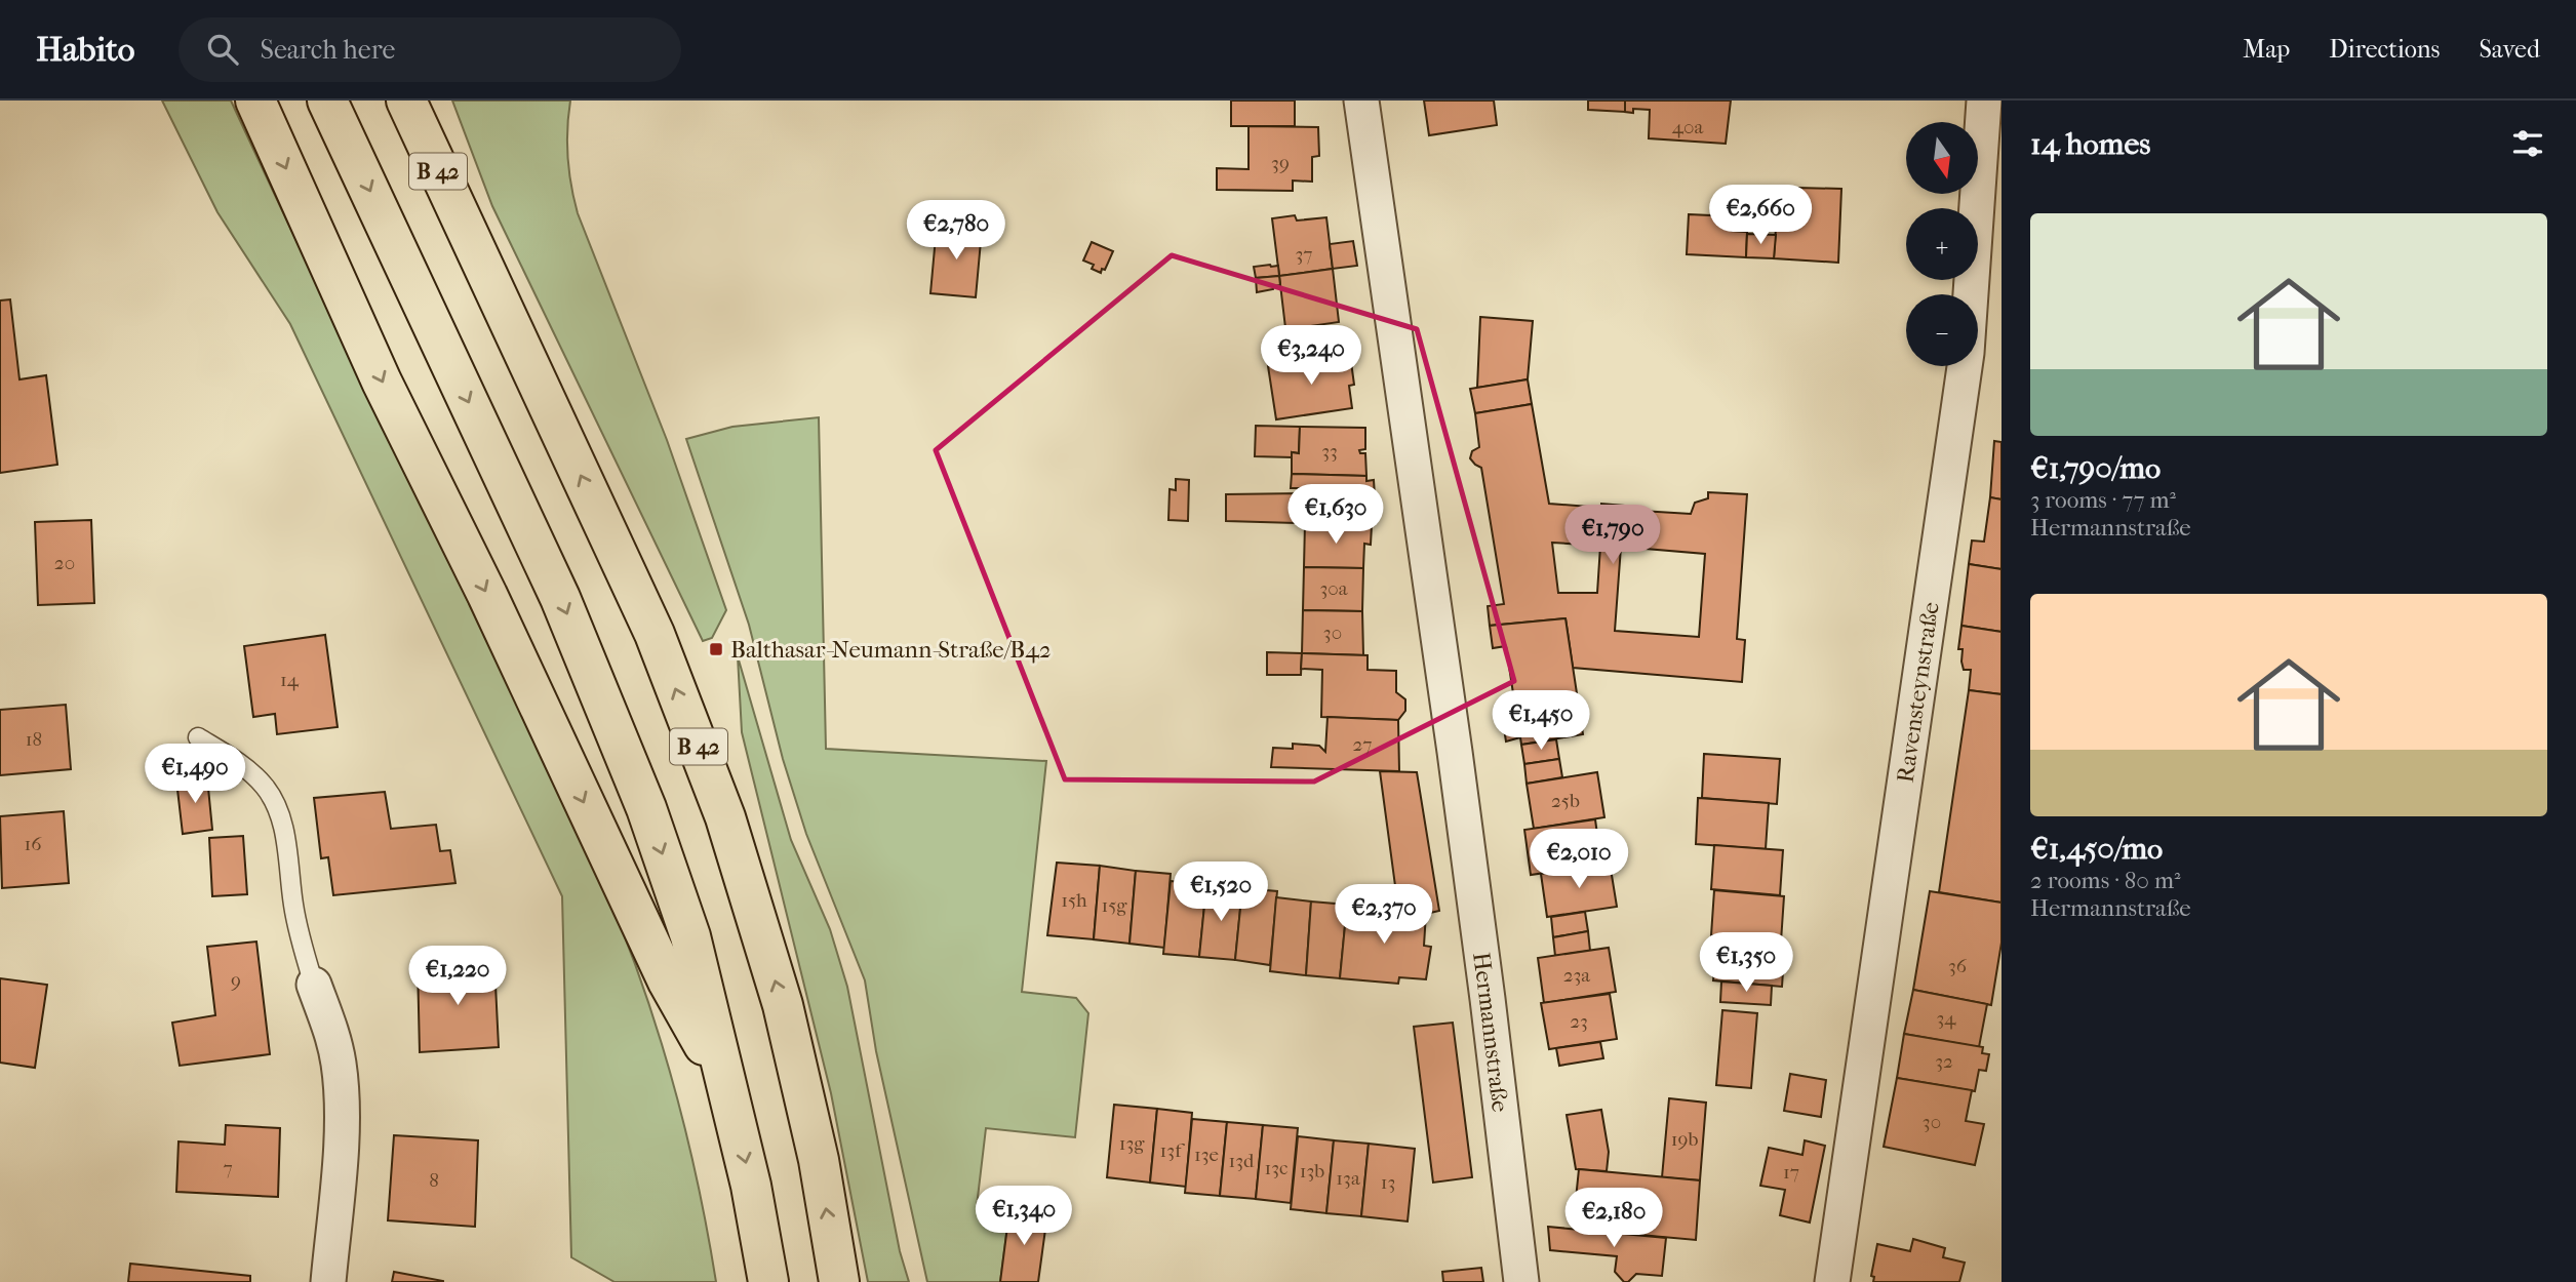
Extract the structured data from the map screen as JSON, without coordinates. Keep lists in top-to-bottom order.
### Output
{
  "streets": {
    "highway": ["B 42"],
    "street": ["Ravensteynstraße", "Hermannstraße"]
  },
  "places": {
    "transit": ["Balthasar-Neumann-Straße/B42"]
  },
  "house_numbers": [
    "40a",
    "39",
    "37",
    "33",
    "20",
    "30a",
    "30",
    "14",
    "18",
    "27",
    "25b",
    "16",
    "15h",
    "15g",
    "36",
    "23a",
    "9",
    "34",
    "23",
    "32",
    "30",
    "19b",
    "13g",
    "13f",
    "13e",
    "13d",
    "7",
    "13c",
    "13b",
    "17",
    "13a",
    "8",
    "13"
  ],
  "north": "bottom",
  "page": {
    "header": "Habito",
    "search": "Search here",
    "nav": ["Map", "Directions", "Saved"],
    "heading": "14 homes",
    "map_buttons": ["+", "−"],
    "price": [
      "€2,660",
      "€2,780",
      "€3,240",
      "€1,630",
      "€1,790",
      "€1,450",
      "€1,490",
      "€2,010",
      "€1,520",
      "€2,370",
      "€1,350",
      "€1,220",
      "€1,340",
      "€2,180"
    ],
    "list": [
      {
        "name": "€1,790/mo",
        "note": "3 rooms · 77 m² · Hermannstraße"
      },
      {
        "name": "€1,450/mo",
        "note": "2 rooms · 80 m² · Hermannstraße"
      }
    ]
  }
}
